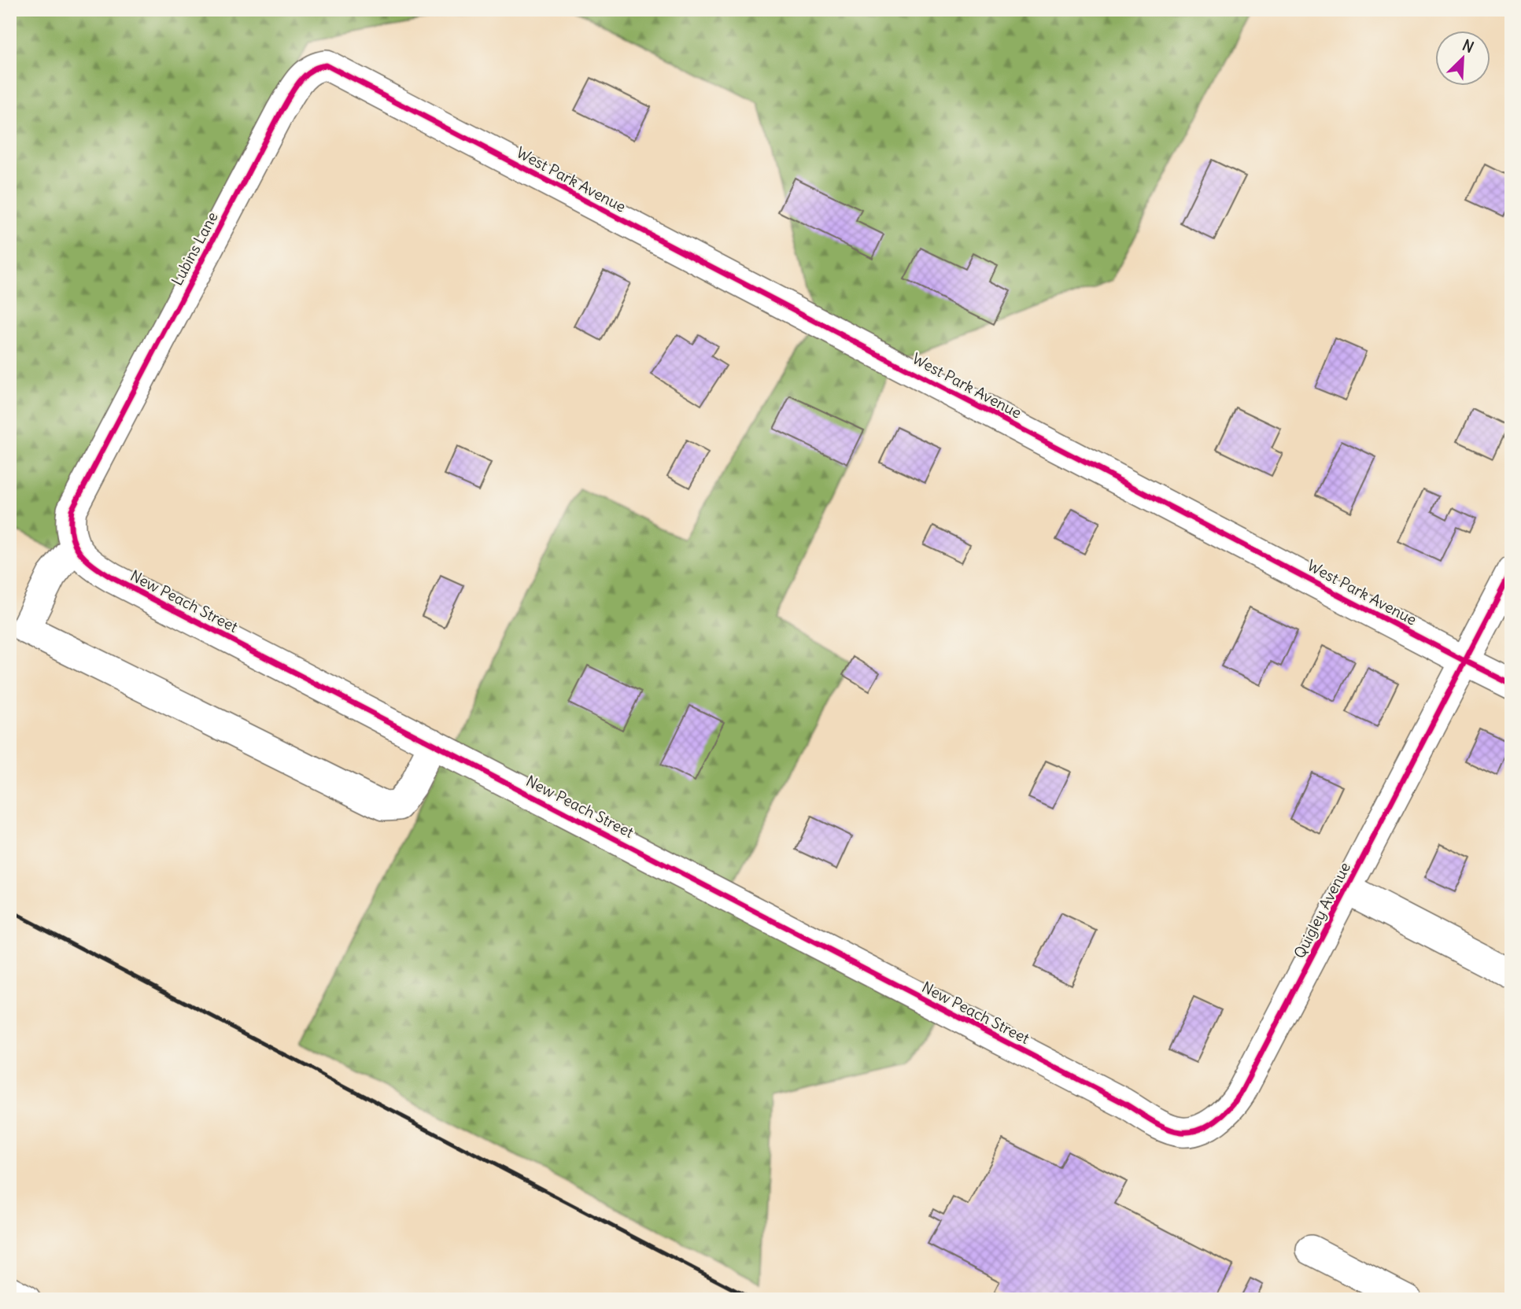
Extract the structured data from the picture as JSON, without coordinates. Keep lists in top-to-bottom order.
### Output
{
  "streets": {
    "street": [
      "West Park Avenue",
      "Lubins Lane",
      "New Peach Street",
      "Quigley Avenue"
    ]
  },
  "crossings": [
    ["West Park Avenue", "Lubins Lane"],
    ["West Park Avenue", "Quigley Avenue"],
    ["Lubins Lane", "New Peach Street"],
    ["New Peach Street", "Quigley Avenue"]
  ],
  "north": "top right"
}
